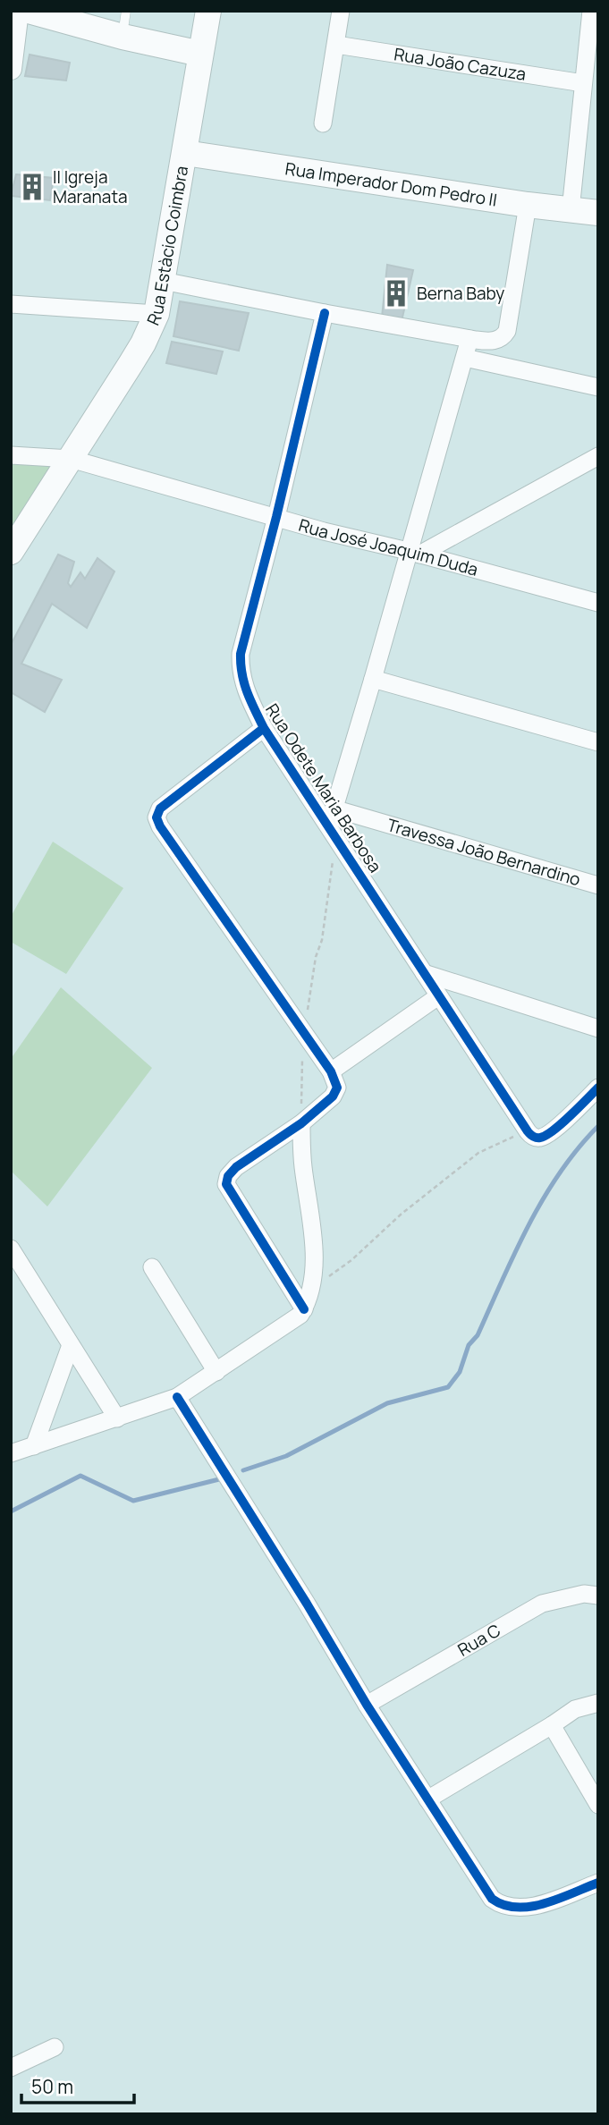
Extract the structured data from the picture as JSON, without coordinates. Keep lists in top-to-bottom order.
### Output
{
  "streets": {
    "main road": ["Rua Imperador Dom Pedro II", "Rua Estàcio Coimbra"],
    "street": [
      "Rua João Cazuza",
      "Rua José Joaquim Duda",
      "Rua Odete Maria Barbosa",
      "Travessa João Bernardino",
      "Rua C"
    ]
  },
  "crossings": [
    ["Rua Imperador Dom Pedro II", "Rua Estàcio Coimbra"],
    ["Rua Estàcio Coimbra", "Rua José Joaquim Duda"],
    ["Rua José Joaquim Duda", "Rua Odete Maria Barbosa"],
    ["Rua Odete Maria Barbosa", "Travessa João Bernardino"]
  ],
  "places": {
    "building": ["II Igreja Maranata", "Berna Baby"]
  },
  "scale_bar": "50 m"
}
